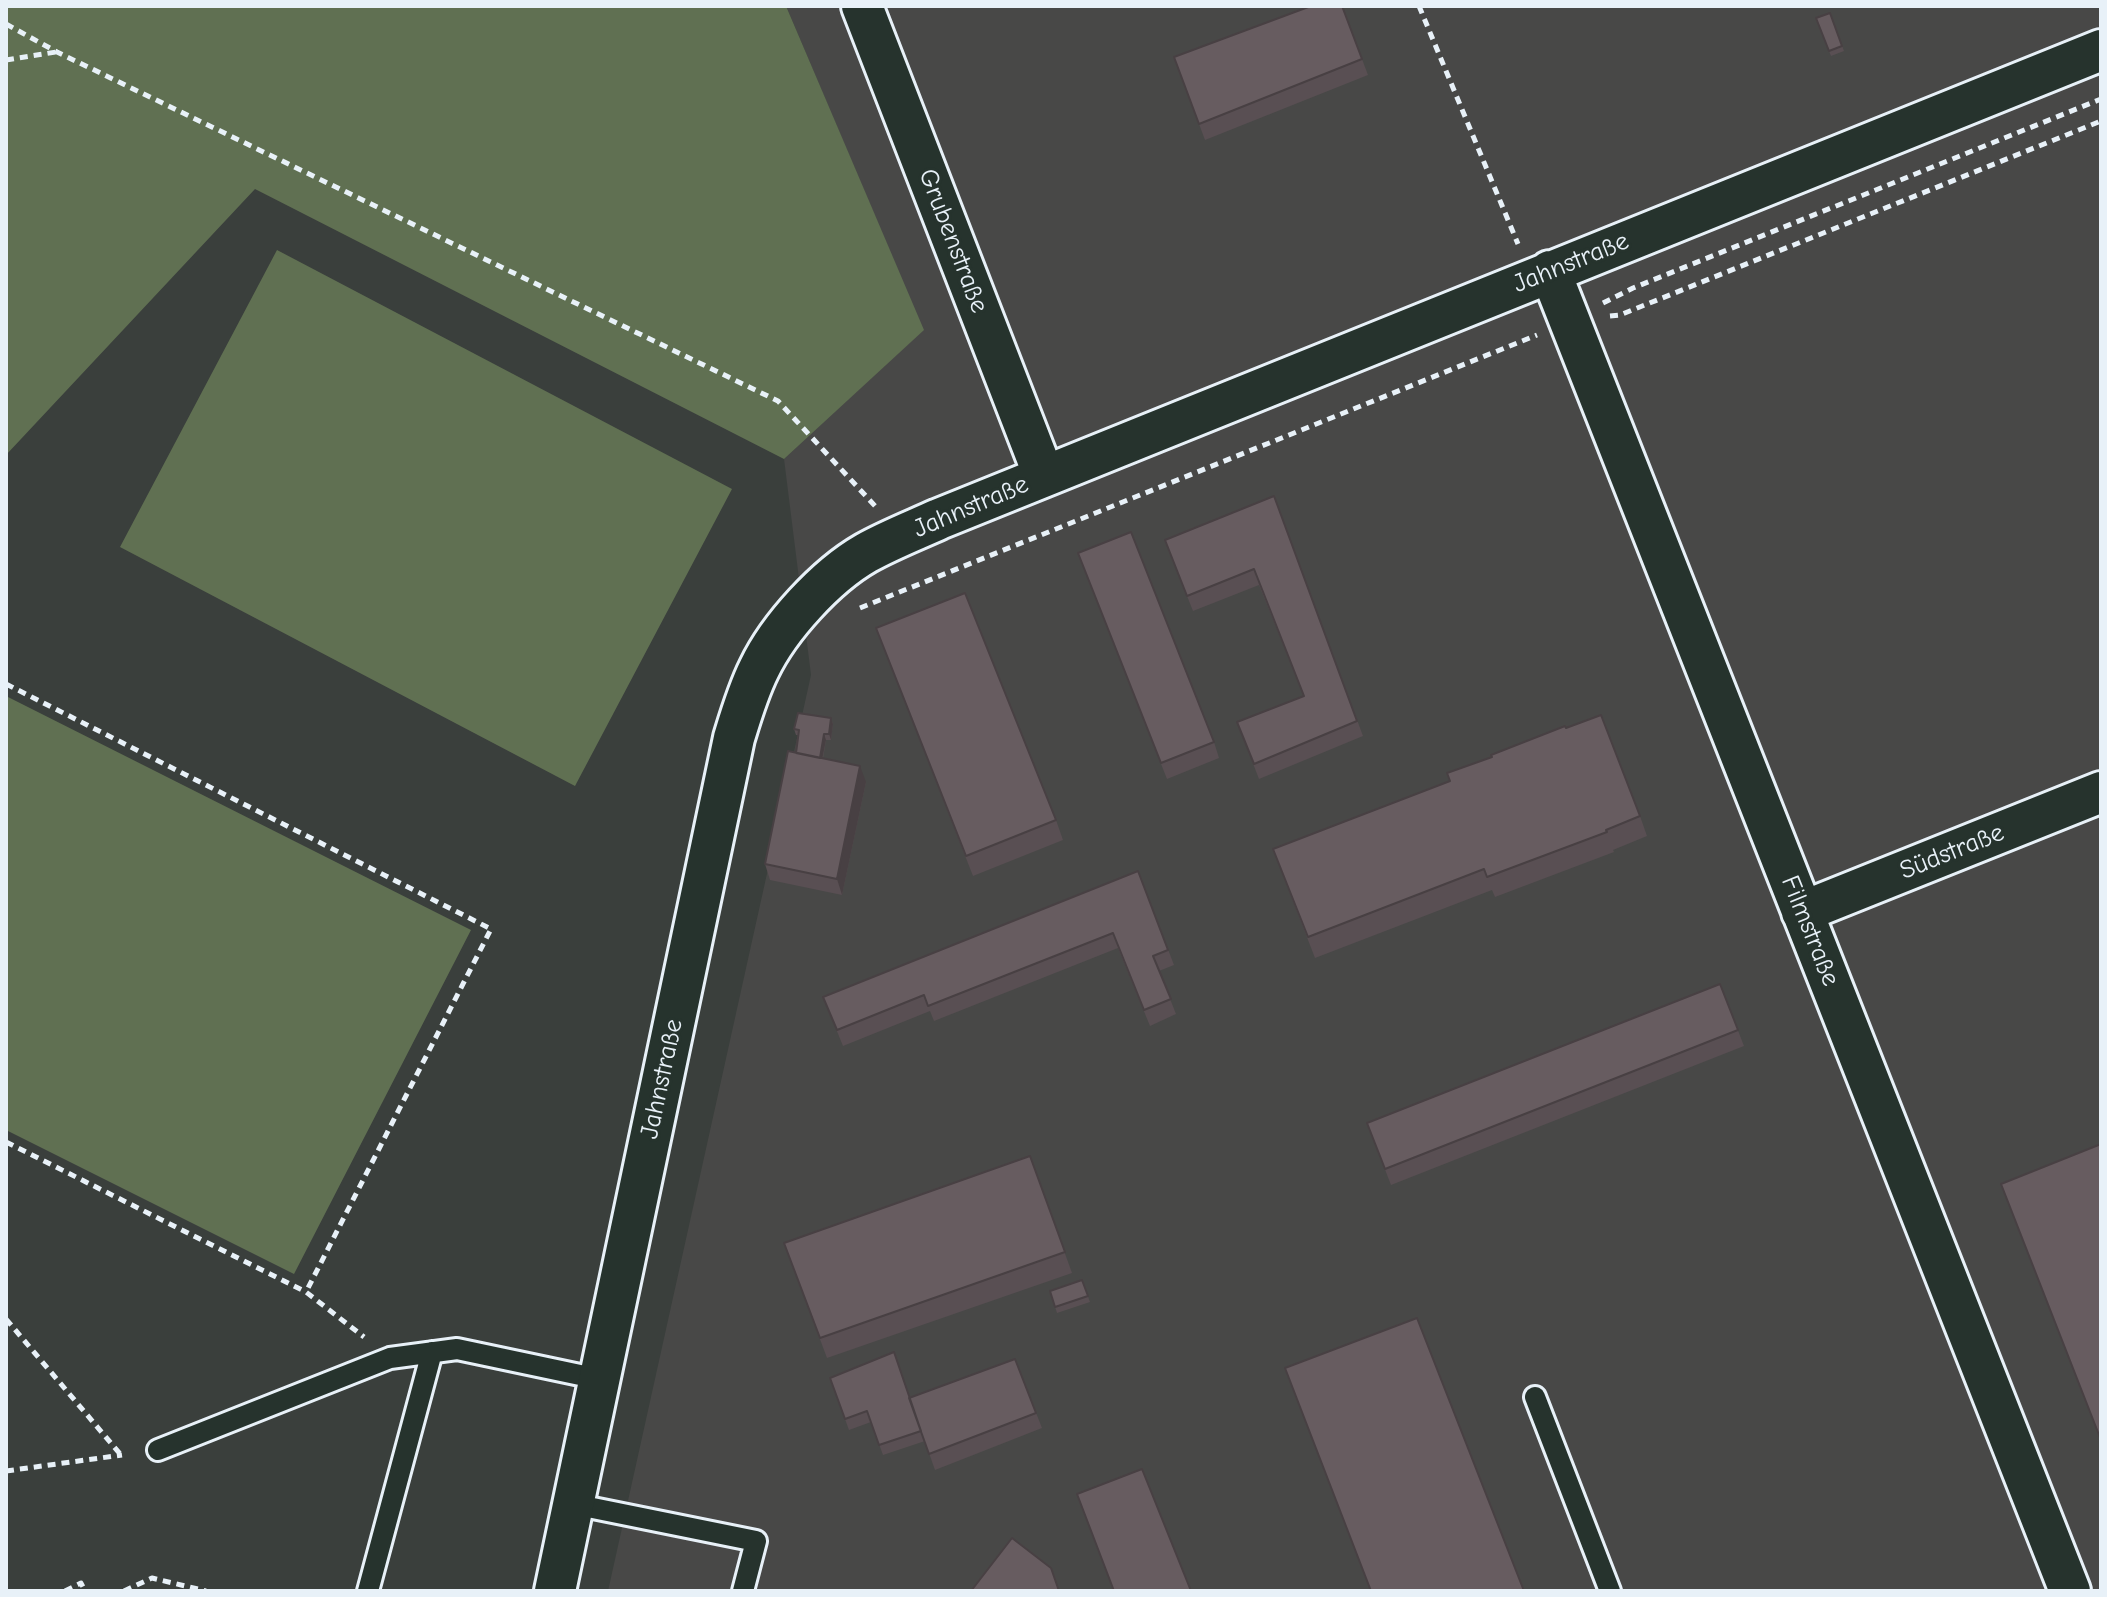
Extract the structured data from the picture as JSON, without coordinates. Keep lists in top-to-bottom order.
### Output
{
  "streets": {
    "street": [
      "Grubenstraße",
      "Jahnstraße",
      "Südstraße",
      "Filmstraße"
    ]
  },
  "crossings": [
    ["Grubenstraße", "Jahnstraße"],
    ["Jahnstraße", "Filmstraße"],
    ["Südstraße", "Filmstraße"]
  ]
}
